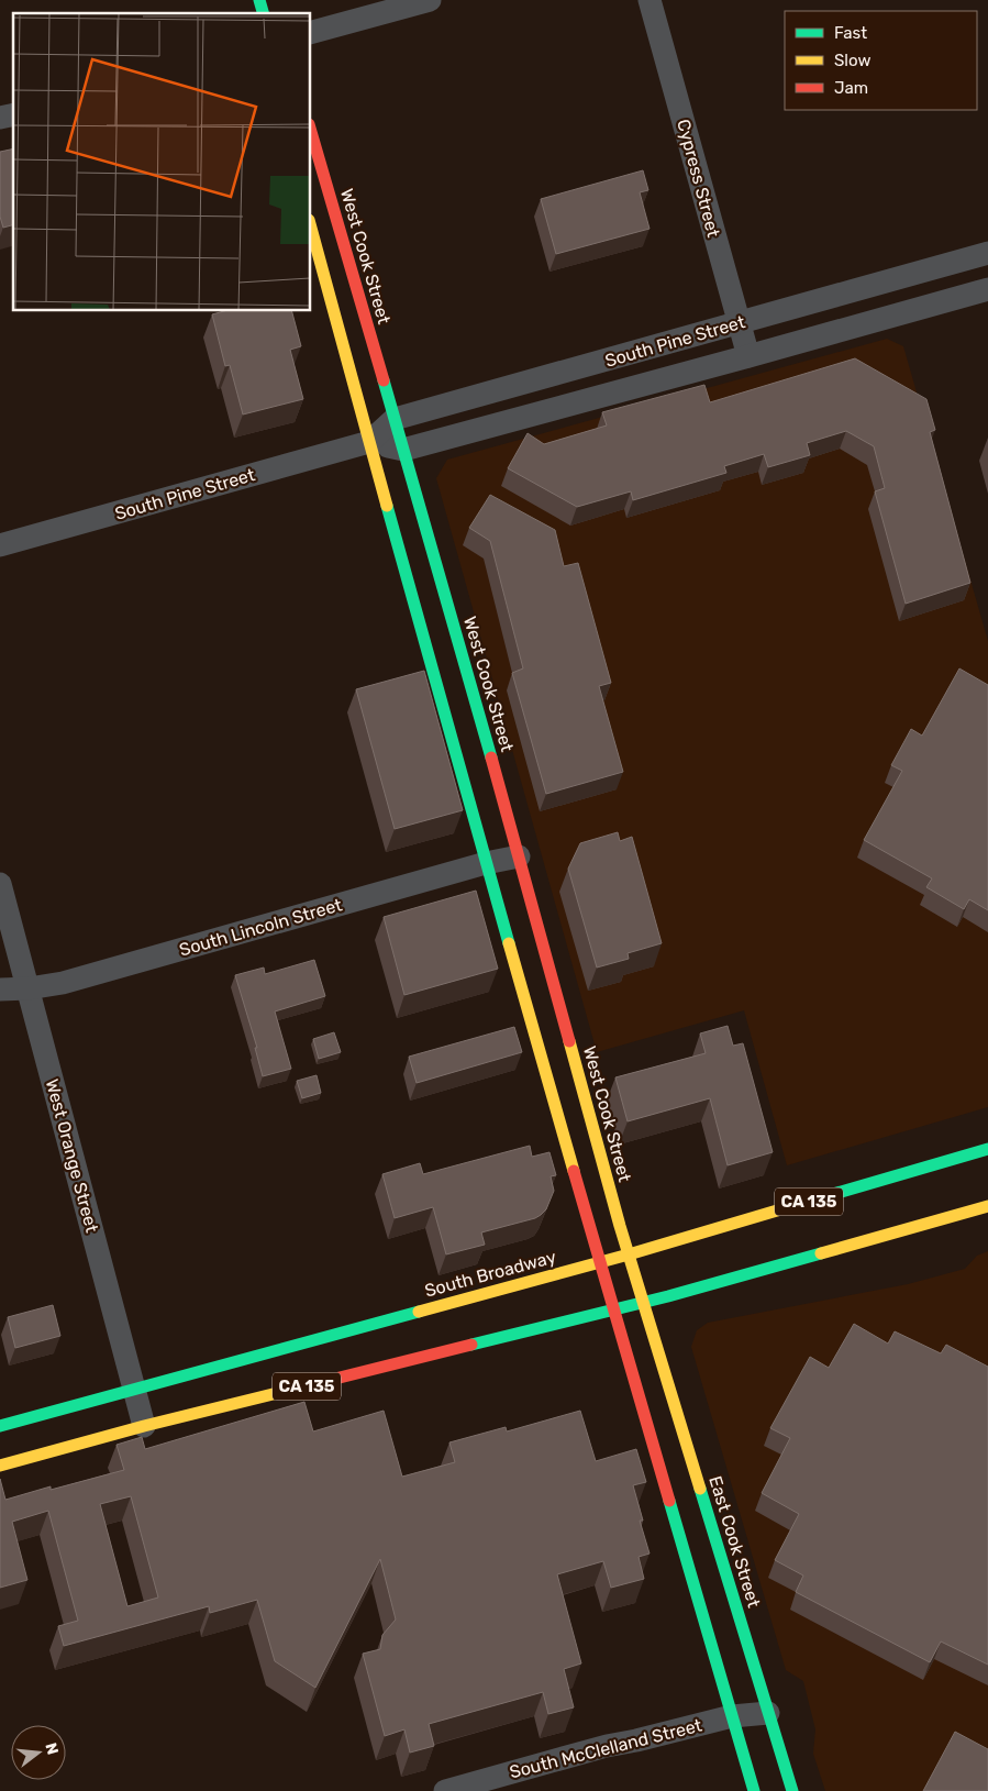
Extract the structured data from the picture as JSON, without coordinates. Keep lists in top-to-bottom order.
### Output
{
  "streets": {
    "street": [
      "Cypress Street",
      "West Cook Street",
      "South Pine Street",
      "South Lincoln Street",
      "West Orange Street",
      "CA 135",
      "South Broadway",
      "East Cook Street",
      "South McClelland Street"
    ]
  },
  "crossings": [
    ["Cypress Street", "South Pine Street"],
    ["West Cook Street", "South Pine Street"],
    ["West Cook Street", "South Lincoln Street"],
    ["West Cook Street", "CA 135"],
    ["West Cook Street", "South Broadway"],
    ["West Cook Street", "East Cook Street"],
    ["South Lincoln Street", "West Orange Street"],
    ["West Orange Street", "CA 135"],
    ["West Orange Street", "South Broadway"],
    ["CA 135", "East Cook Street"],
    ["East Cook Street", "South McClelland Street"]
  ],
  "legend": ["Fast", "Slow", "Jam"],
  "north": "right"
}
